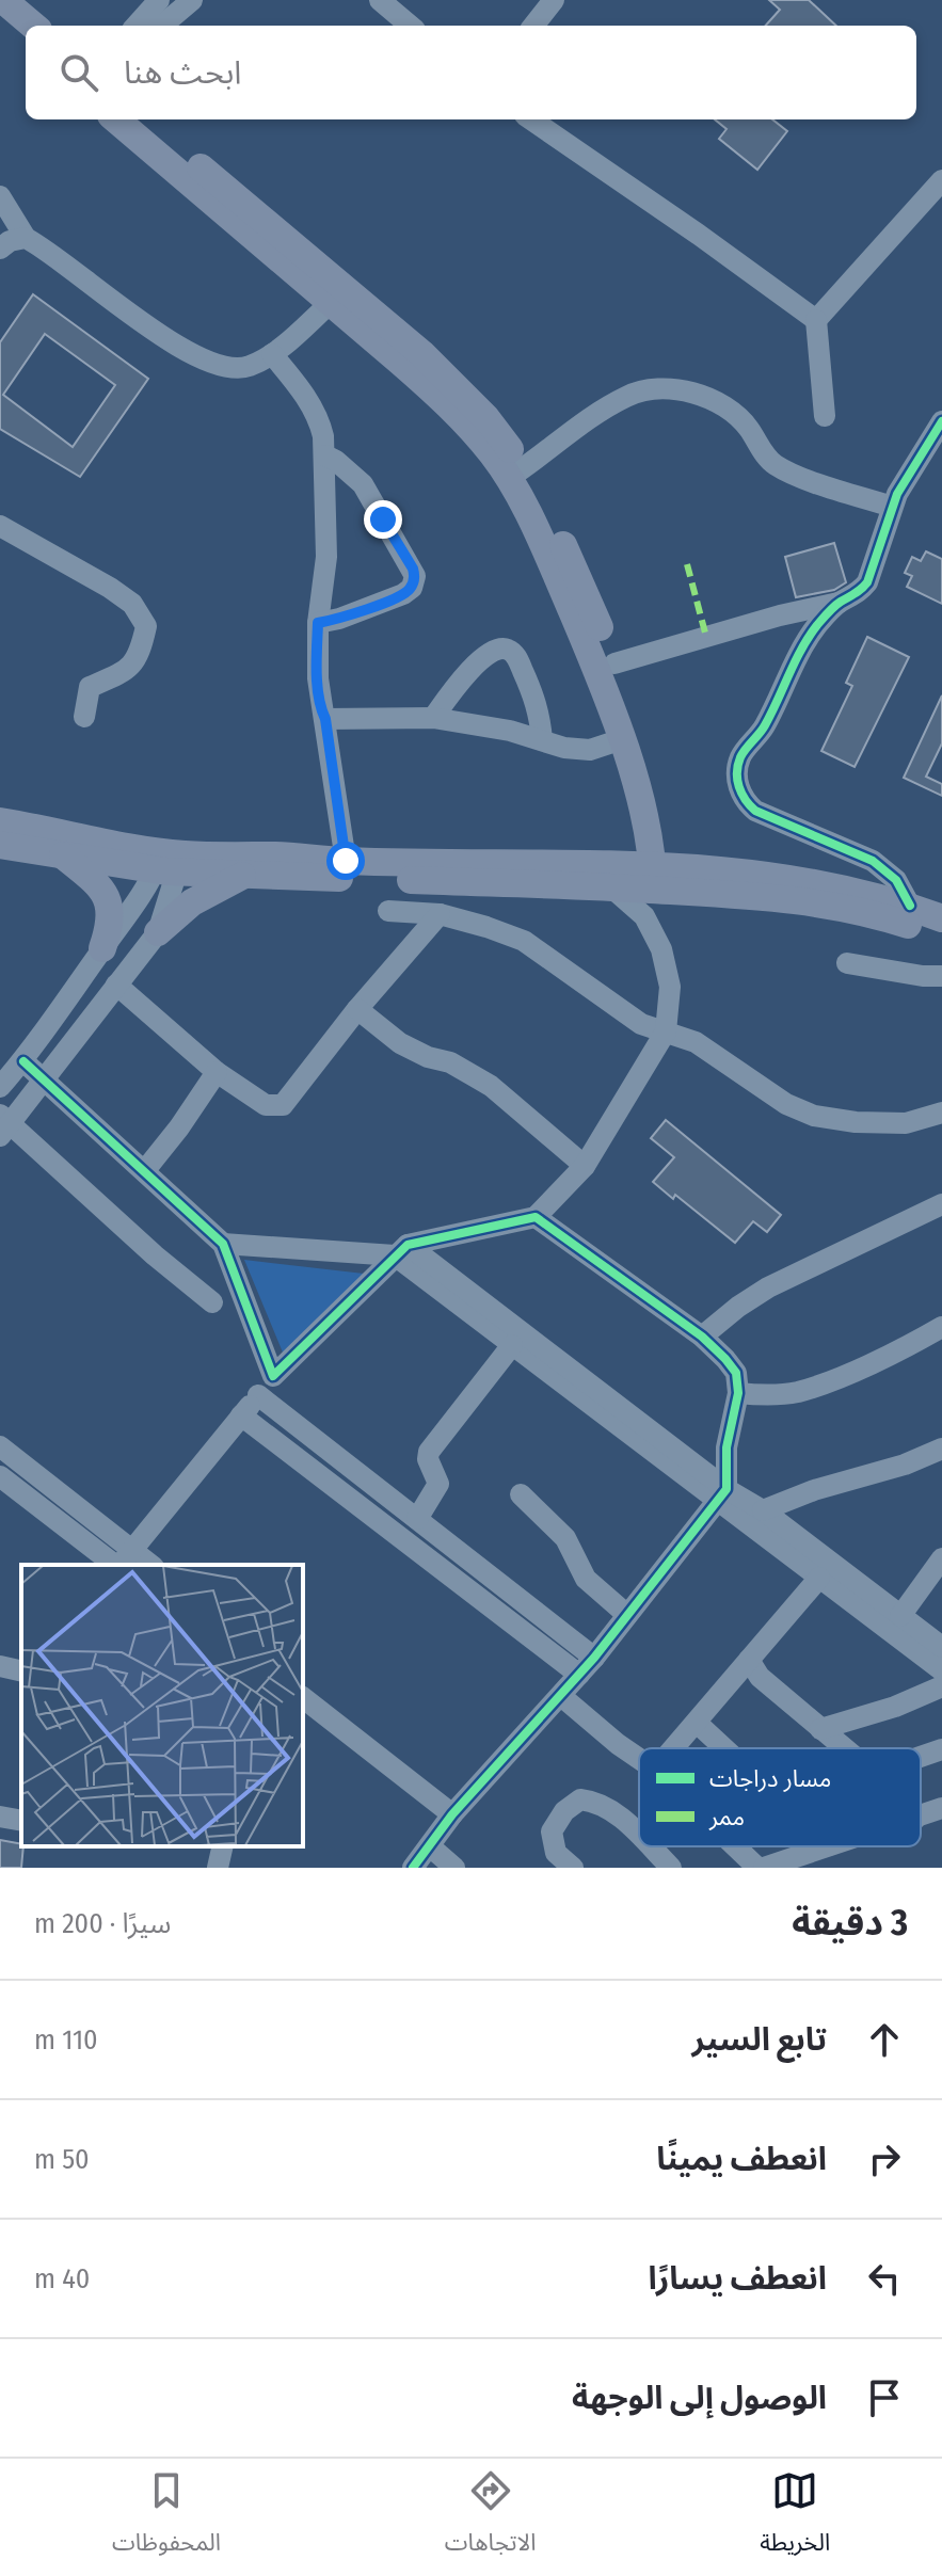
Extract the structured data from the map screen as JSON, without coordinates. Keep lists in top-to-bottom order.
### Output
{
  "legend": ["مسار دراجات", "ممر"],
  "page": {
    "search": "ابحث هنا",
    "heading": ["3 دقيقة", "سيرًا · 200 m"],
    "list": [
      ["تابع السير", "110 m"],
      ["انعطف يمينًا", "50 m"],
      ["انعطف يسارًا", "40 m"],
      "الوصول إلى الوجهة"
    ],
    "nav": ["الخريطة", "الاتجاهات", "المحفوظات"]
  }
}
